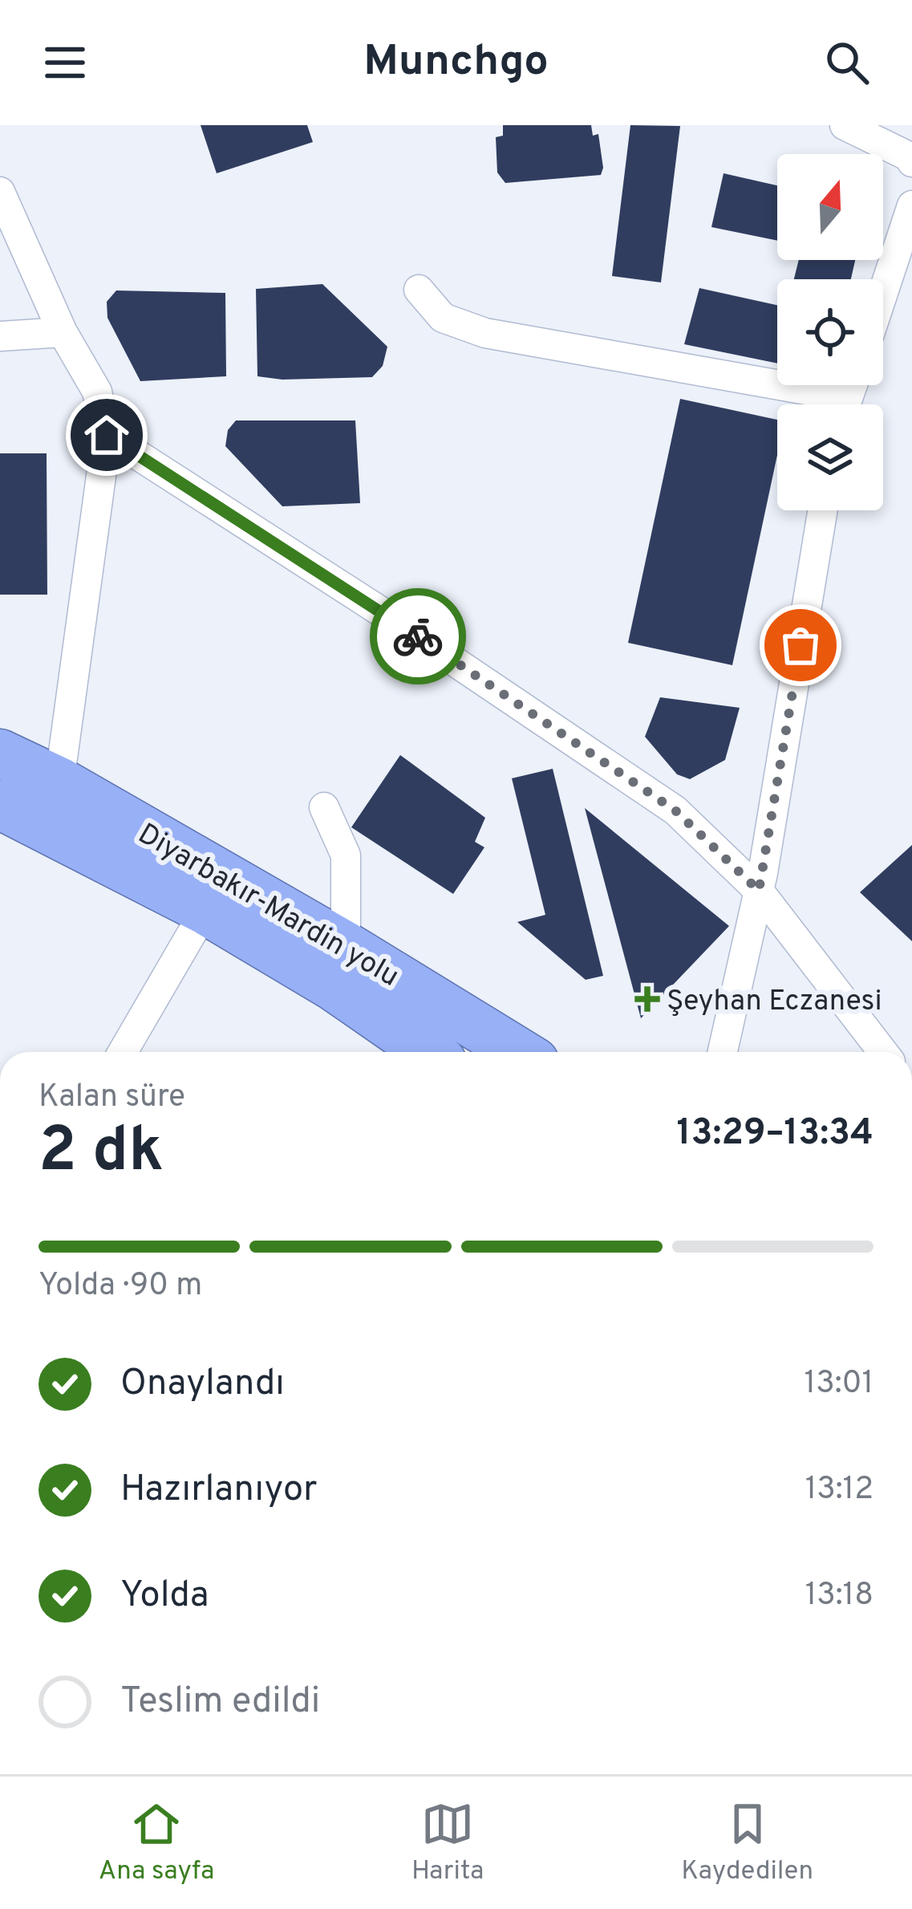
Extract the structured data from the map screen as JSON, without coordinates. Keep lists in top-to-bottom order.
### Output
{
  "streets": {
    "highway": ["Diyarbakır-Mardin yolu"]
  },
  "places": {
    "health": ["Şeyhan Eczanesi"]
  },
  "north": "top",
  "page": {
    "header": "Munchgo",
    "heading": ["2 dk", "Kalan süre", "13:29–13:34"],
    "bar": "Yolda · 90 m",
    "list": [
      ["Onaylandı", "13:01"],
      ["Hazırlanıyor", "13:12"],
      ["Yolda", "13:18"],
      "Teslim edildi"
    ],
    "tabs": ["Ana sayfa", "Harita", "Kaydedilen"]
  }
}
